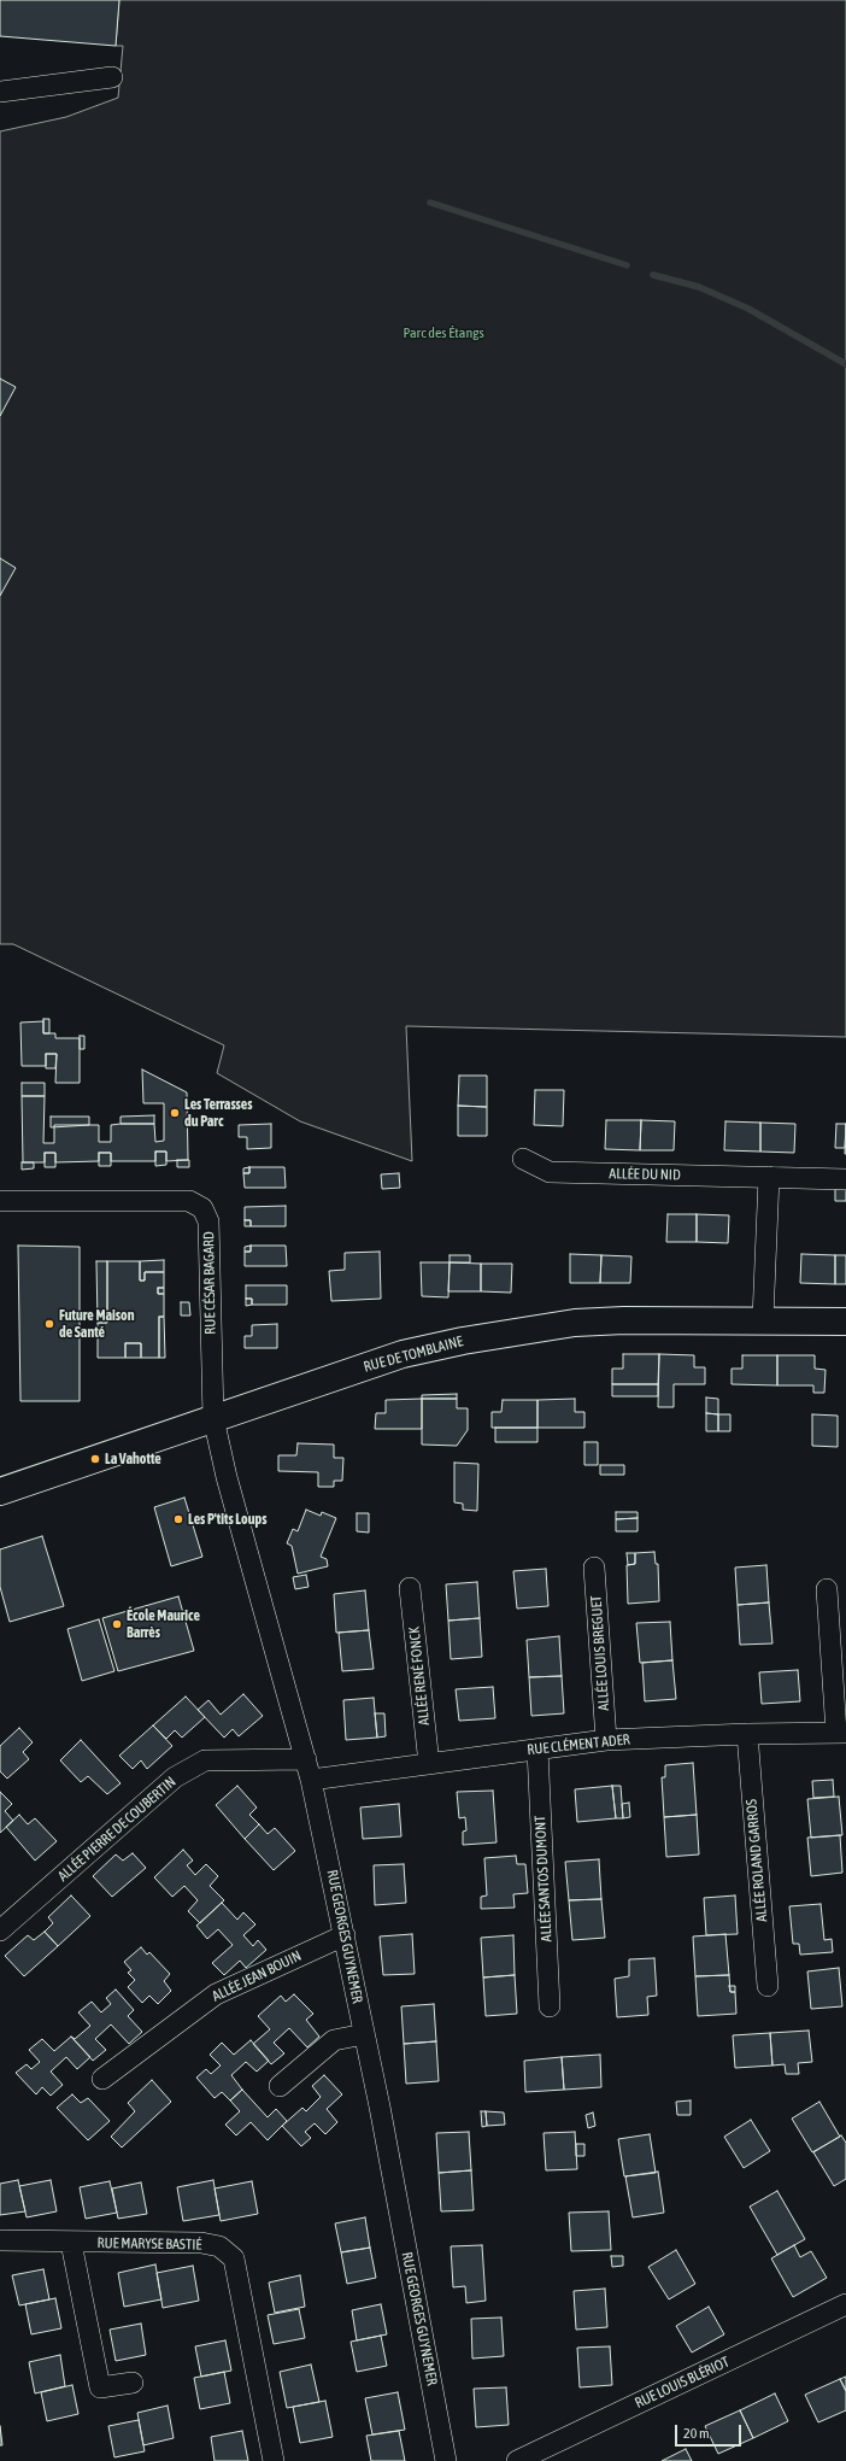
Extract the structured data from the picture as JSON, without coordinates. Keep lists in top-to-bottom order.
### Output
{
  "streets": {
    "main road": ["RUE DE TOMBLAINE"],
    "street": [
      "ALLÉE DU NID",
      "RUE CÉSAR BAGARD",
      "ALLÉE LOUIS BREGUET",
      "ALLÉE RENÉ FONCK",
      "RUE CLÉMENT ADER",
      "ALLÉE PIERRE DE COUBERTIN",
      "ALLÉE ROLAND GARROS",
      "ALLÉE SANTOS DUMONT",
      "RUE GEORGES GUYNEMER",
      "ALLÉE JEAN BOUIN",
      "RUE MARYSE BASTIÉ",
      "RUE LOUIS BLÉRIOT"
    ]
  },
  "crossings": [
    ["RUE CÉSAR BAGARD", "RUE DE TOMBLAINE"],
    ["RUE CÉSAR BAGARD", "RUE GEORGES GUYNEMER"],
    ["RUE DE TOMBLAINE", "RUE GEORGES GUYNEMER"],
    ["ALLÉE LOUIS BREGUET", "RUE CLÉMENT ADER"],
    ["ALLÉE RENÉ FONCK", "RUE CLÉMENT ADER"],
    ["RUE CLÉMENT ADER", "ALLÉE ROLAND GARROS"],
    ["RUE CLÉMENT ADER", "ALLÉE SANTOS DUMONT"],
    ["RUE CLÉMENT ADER", "RUE GEORGES GUYNEMER"],
    ["ALLÉE PIERRE DE COUBERTIN", "RUE GEORGES GUYNEMER"],
    ["RUE GEORGES GUYNEMER", "ALLÉE JEAN BOUIN"]
  ],
  "parks": ["Parc des Étangs"],
  "places": [
    "Les Terrasses du Parc",
    "Future Maison de Santé",
    "La Vahotte",
    "Les P'tits Loups",
    "École Maurice Barrès"
  ],
  "scale_bar": "20 m"
}
